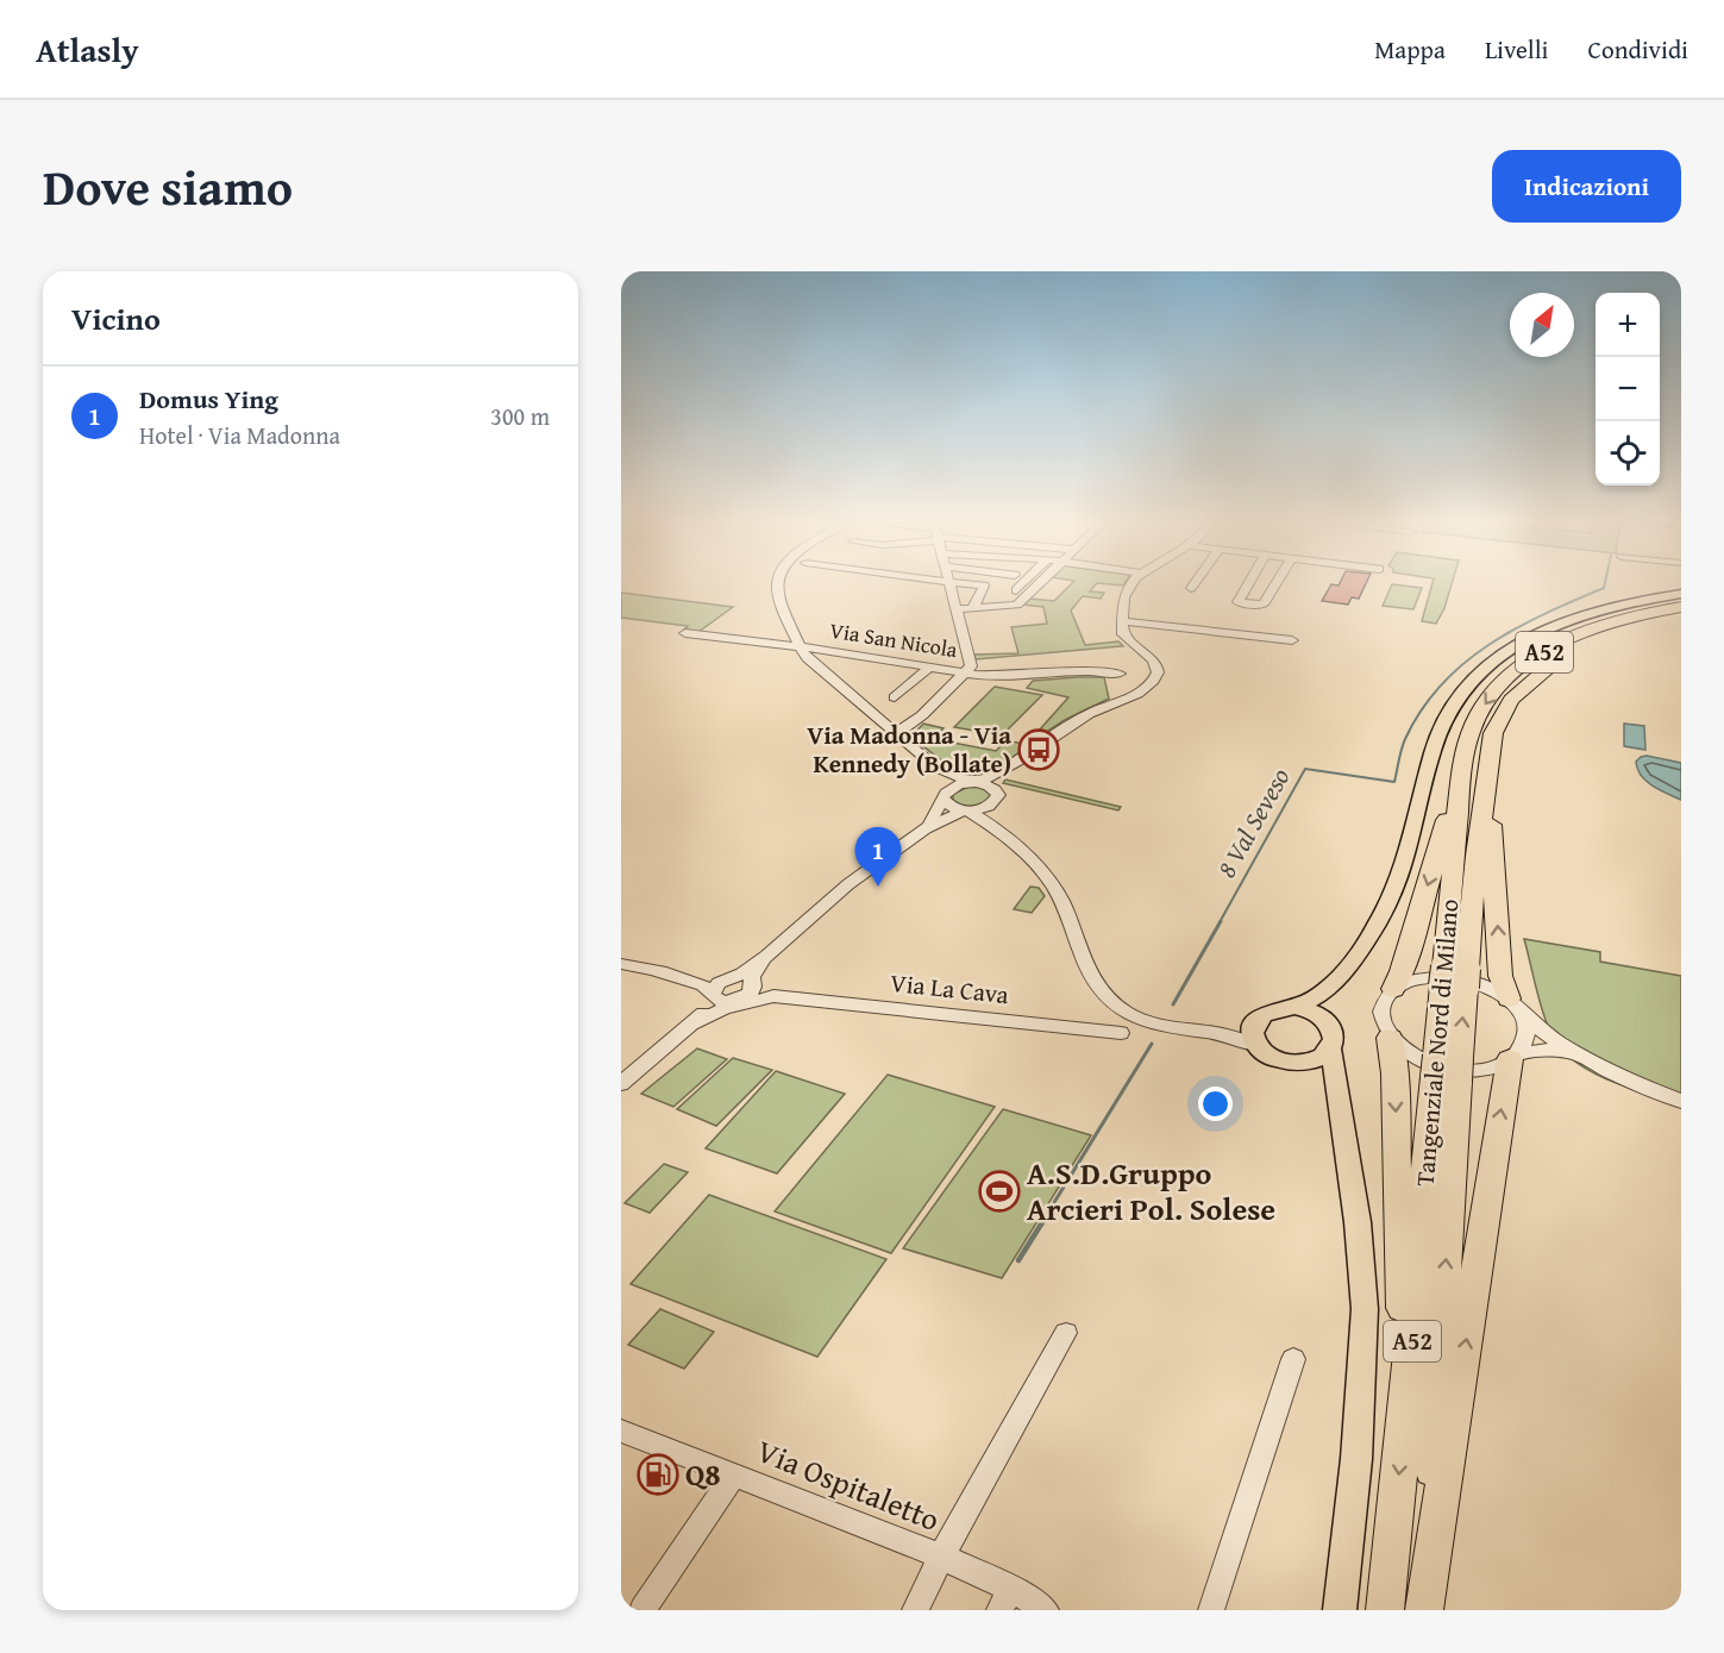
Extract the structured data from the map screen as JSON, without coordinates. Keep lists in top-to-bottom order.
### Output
{
  "streets": {
    "highway": ["A52", "Tangenziale Nord di Milano"],
    "street": ["Via San Nicola", "Via La Cava", "Via Ospitaletto"]
  },
  "water": ["8 Val Seveso"],
  "places": {
    "bus stop": ["Via Madonna - Via Kennedy (Bollate)"],
    "sports": ["A.S.D.Gruppo Arcieri Pol. Solese"],
    "fuel station": ["Q8"]
  },
  "north": "top right",
  "page": {
    "header": "Atlasly",
    "nav": ["Mappa", "Livelli", "Condividi"],
    "title": "Dove siamo",
    "buttons": "Indicazioni",
    "heading": "Vicino",
    "map_buttons": ["+", "−"],
    "list": [
      {
        "mark": "1",
        "name": "Domus Ying",
        "note": "Hotel · Via Madonna",
        "value": "300 m"
      }
    ],
    "pins": "1"
  }
}
